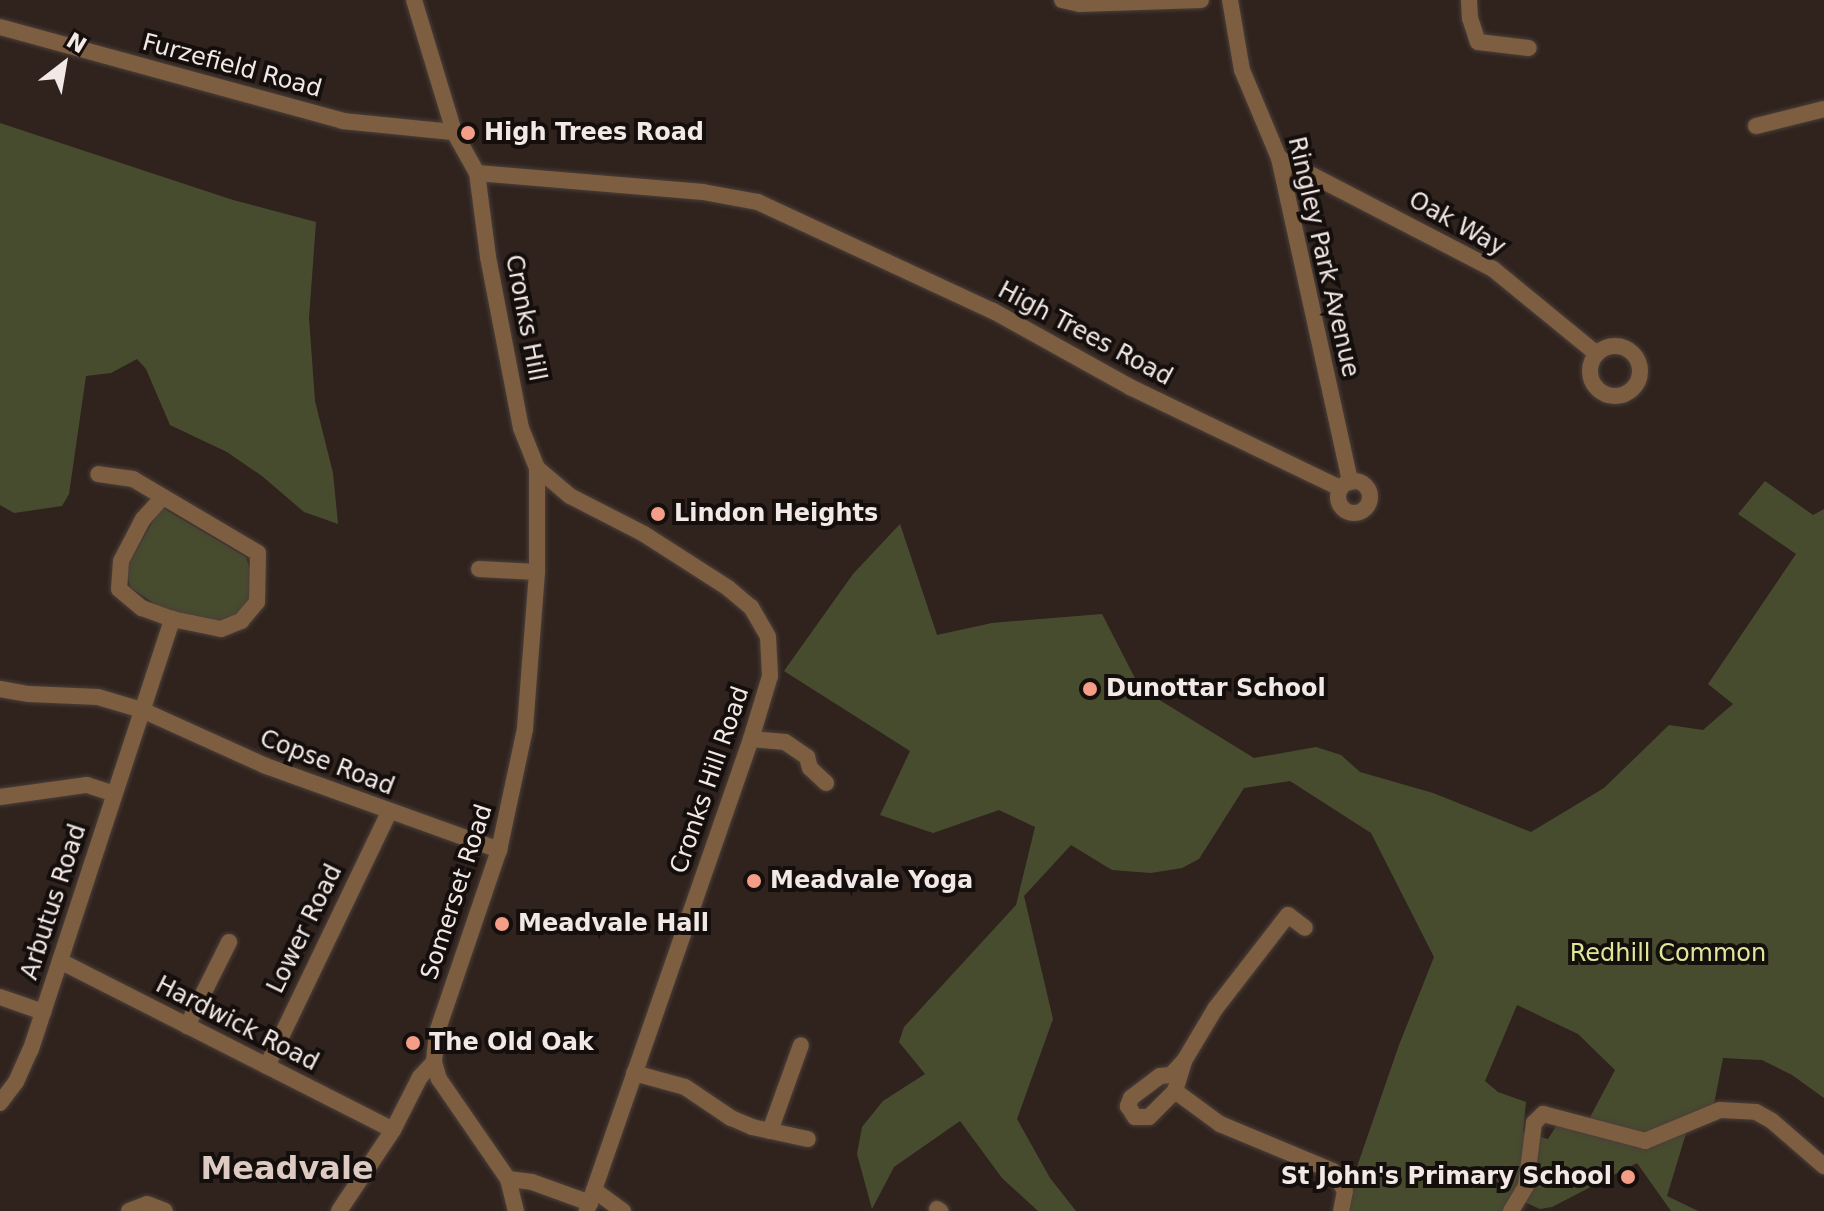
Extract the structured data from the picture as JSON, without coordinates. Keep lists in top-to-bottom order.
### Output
{
  "streets": {
    "street": [
      "Furzefield Road",
      "Oak Way",
      "Ringley Park Avenue",
      "Cronks Hill",
      "High Trees Road",
      "Copse Road",
      "Cronks Hill Road",
      "Somerset Road",
      "Arbutus Road",
      "Lower Road",
      "Hardwick Road"
    ]
  },
  "crossings": [
    ["Oak Way", "Ringley Park Avenue"],
    ["Ringley Park Avenue", "High Trees Road"],
    ["Cronks Hill", "High Trees Road"],
    ["Cronks Hill", "Cronks Hill Road"],
    ["Cronks Hill", "Somerset Road"],
    ["Copse Road", "Somerset Road"],
    ["Copse Road", "Arbutus Road"],
    ["Copse Road", "Lower Road"],
    ["Cronks Hill Road", "Somerset Road"],
    ["Arbutus Road", "Hardwick Road"],
    ["Lower Road", "Hardwick Road"]
  ],
  "districts": ["Meadvale"],
  "parks": ["Redhill Common"],
  "places": [
    "High Trees Road",
    "Lindon Heights",
    "Dunottar School",
    "Meadvale Yoga",
    "Meadvale Hall",
    "The Old Oak",
    "St John's Primary School"
  ],
  "north": "top right"
}
